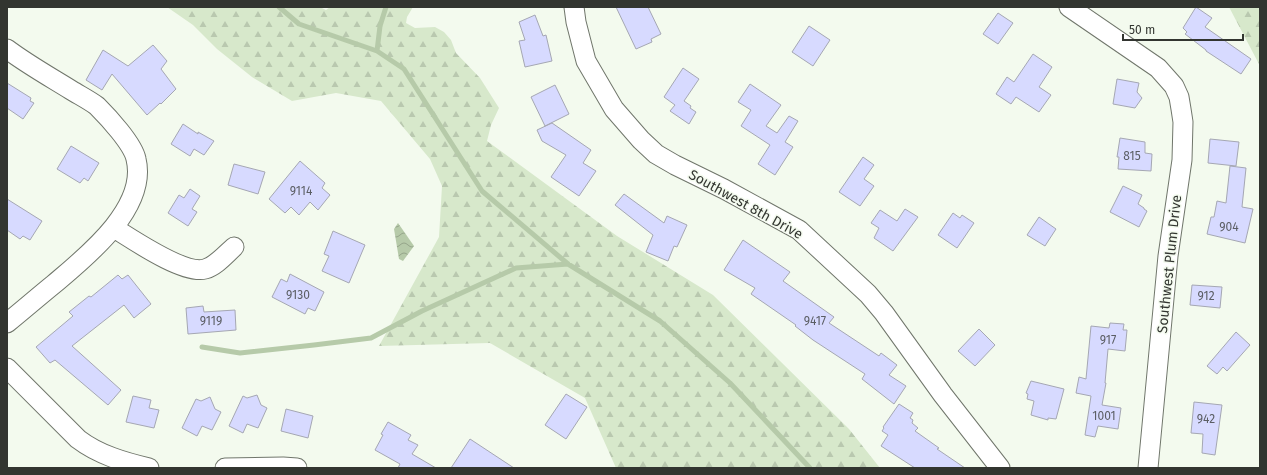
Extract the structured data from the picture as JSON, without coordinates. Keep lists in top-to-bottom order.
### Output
{
  "streets": {
    "street": ["Southwest 8th Drive", "Southwest Plum Drive"]
  },
  "house_numbers": [
    "815",
    "9114",
    "904",
    "9130",
    "912",
    "9119",
    "9417",
    "917",
    "1001",
    "942"
  ],
  "scale_bar": "50 m"
}
